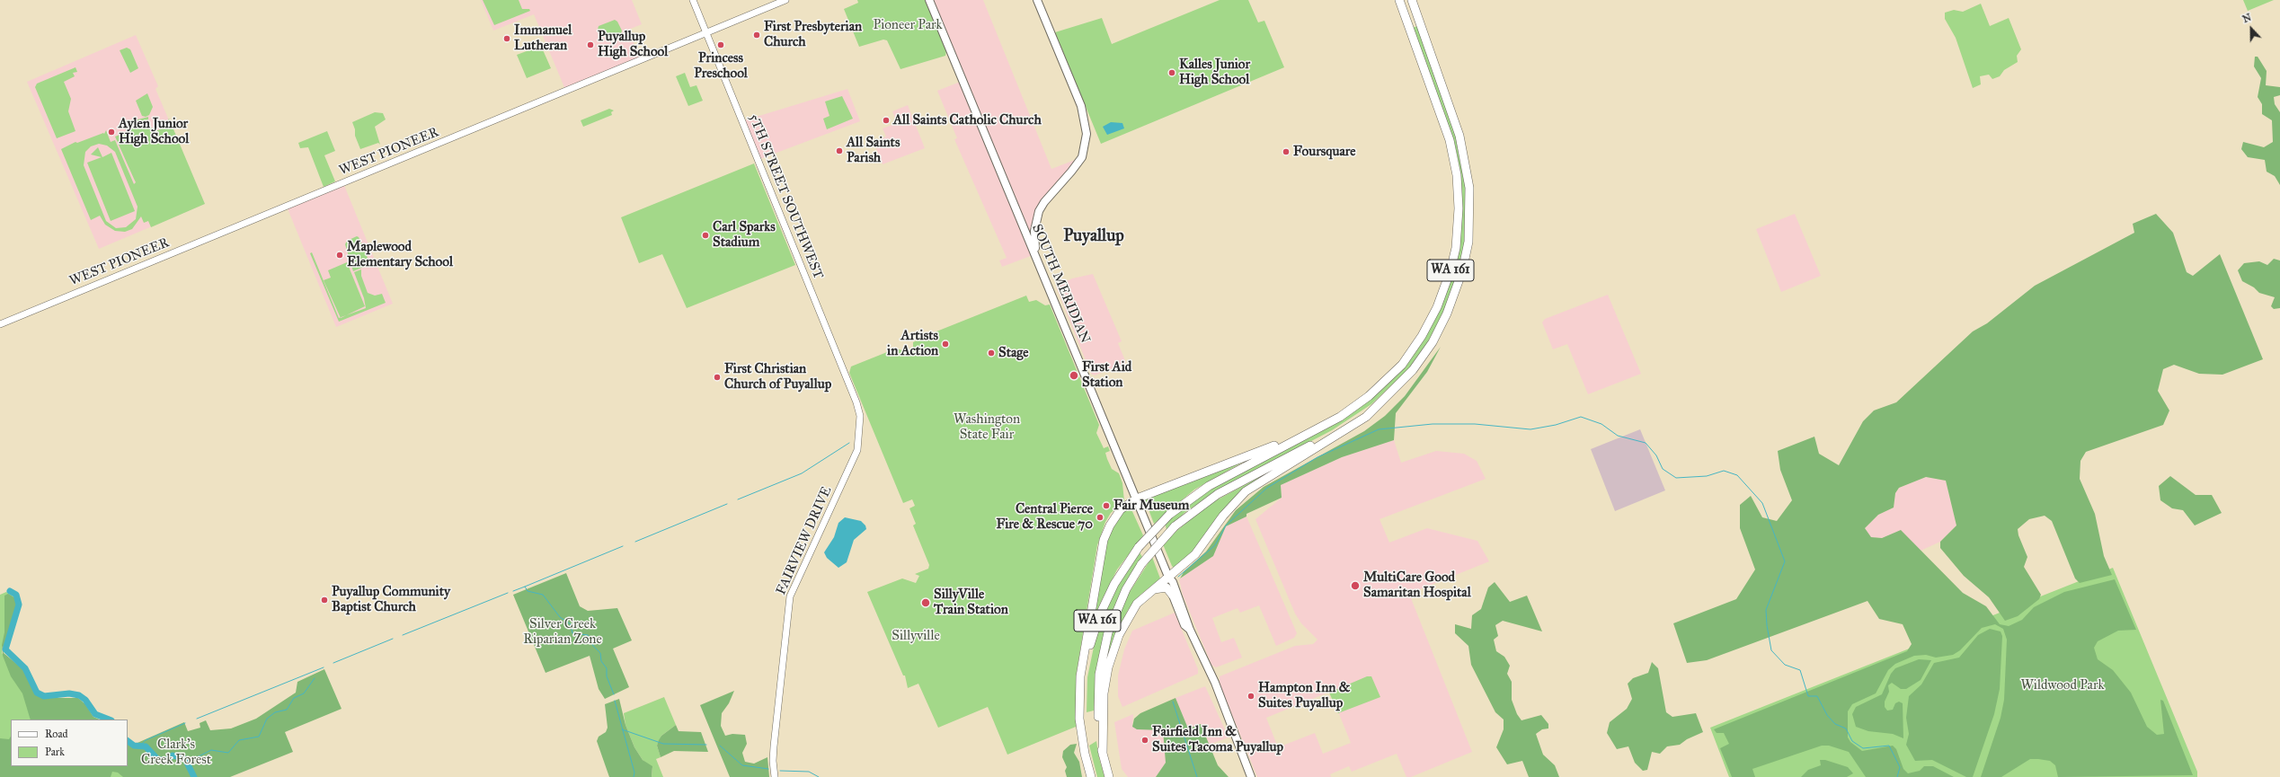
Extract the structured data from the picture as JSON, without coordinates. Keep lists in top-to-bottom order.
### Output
{
  "streets": {
    "highway": ["WA 161"],
    "main road": [
      "WEST PIONEER",
      "5TH STREET SOUTHWEST",
      "SOUTH MERIDIAN",
      "FAIRVIEW DRIVE"
    ]
  },
  "crossings": [
    ["WEST PIONEER", "5TH STREET SOUTHWEST"],
    ["5TH STREET SOUTHWEST", "FAIRVIEW DRIVE"]
  ],
  "districts": ["Puyallup"],
  "parks": [
    "Pioneer Park",
    "Washington State Fair",
    "Silver Creek Riparian Zone",
    "Sillyville",
    "Wildwood Park",
    "Clark's Creek Forest"
  ],
  "places": [
    "First Presbyterian Church",
    "Immanuel Lutheran",
    "Puyallup High School",
    "Princess Preschool",
    "Kalles Junior High School",
    "All Saints Catholic Church",
    "Aylen Junior High School",
    "All Saints Parish",
    "Foursquare",
    "Carl Sparks Stadium",
    "Maplewood Elementary School",
    "Artists in Action",
    "Stage",
    "First Aid Station",
    "First Christian Church of Puyallup",
    "Fair Museum",
    "Central Pierce Fire & Rescue 70",
    "MultiCare Good Samaritan Hospital",
    "Puyallup Community Baptist Church",
    "SillyVille Train Station",
    "Hampton Inn & Suites Puyallup",
    "Fairfield Inn & Suites Tacoma Puyallup"
  ],
  "legend": ["Road", "Park"],
  "north": "top"
}
